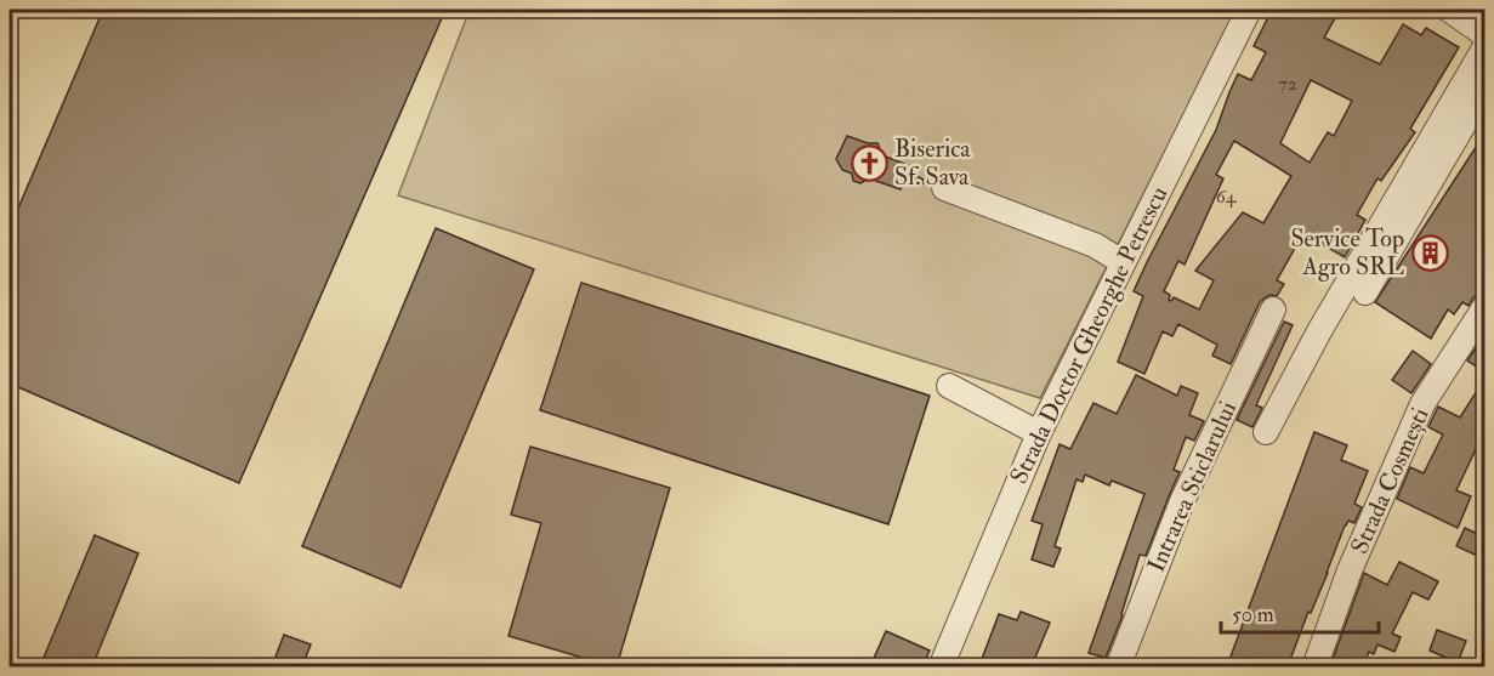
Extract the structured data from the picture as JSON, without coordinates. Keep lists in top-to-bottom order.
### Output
{
  "streets": {
    "street": ["Strada Doctor Gheorghe Petrescu", "Strada Cosmești", "Intrarea Sticlarului"]
  },
  "places": {
    "church": ["Biserica Sf. Sava"],
    "building": ["Service Top Agro SRL"]
  },
  "house_numbers": ["72", "64"],
  "scale_bar": "50 m"
}
